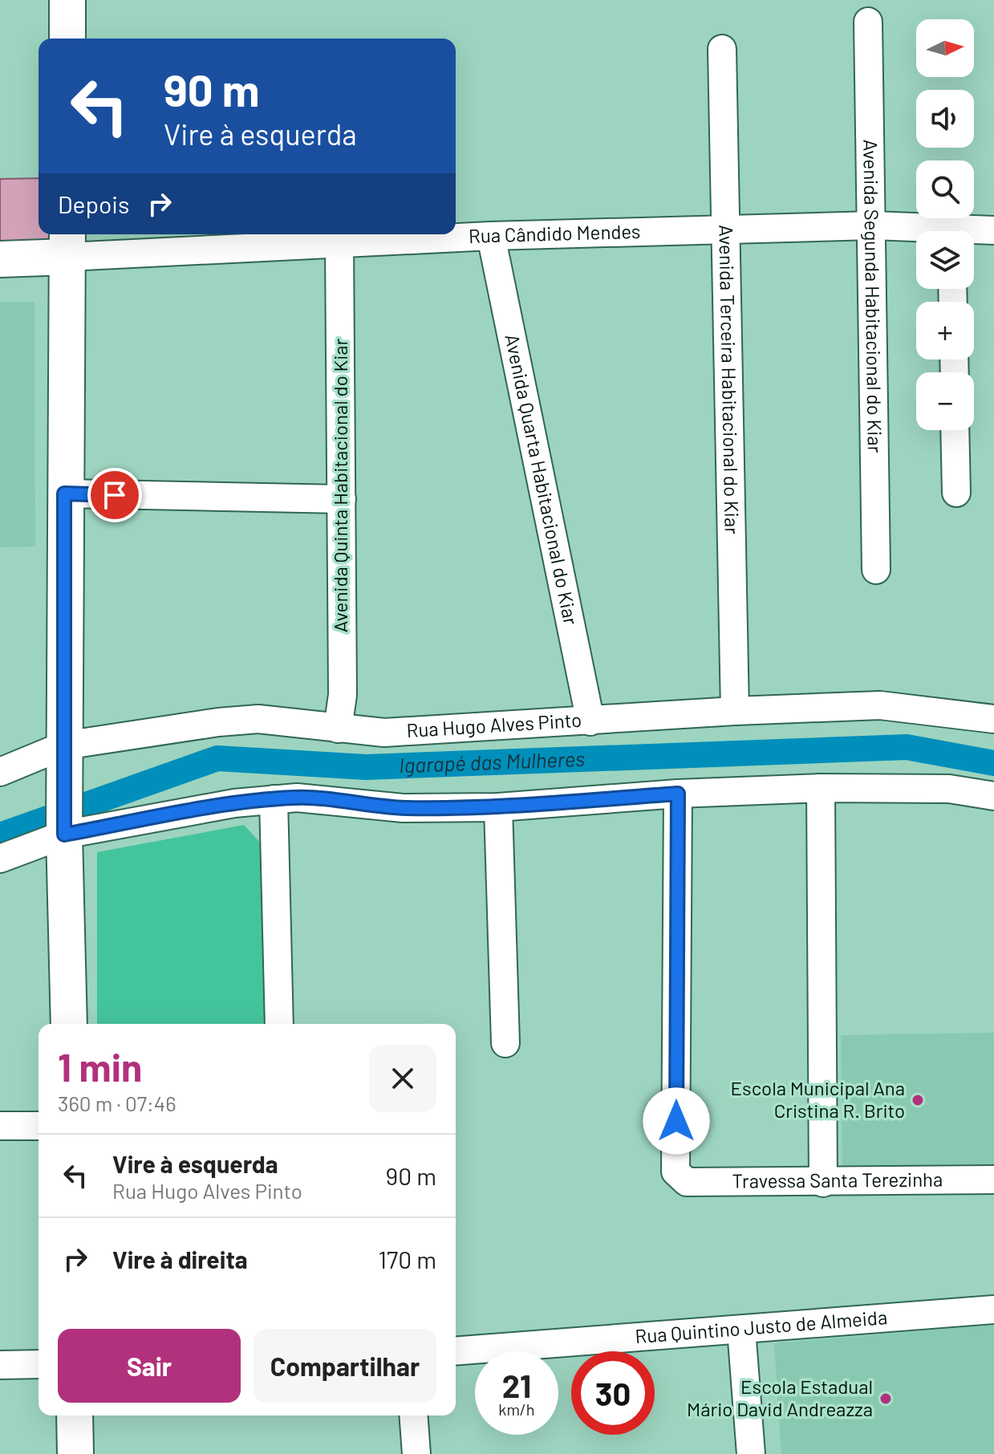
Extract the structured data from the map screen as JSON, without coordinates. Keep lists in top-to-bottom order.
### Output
{
  "streets": {
    "street": [
      "Rua Cândido Mendes",
      "Avenida Segunda Habitacional do Kiar",
      "Avenida Terceira Habitacional do Kiar",
      "Avenida Quarta Habitacional do Kiar",
      "Avenida Quinta Habitacional do Kiar",
      "Rua Hugo Alves Pinto",
      "Travessa Santa Terezinha",
      "Rua Quintino Justo de Almeida"
    ]
  },
  "crossings": [
    ["Rua Cândido Mendes", "Avenida Segunda Habitacional do Kiar"],
    ["Rua Cândido Mendes", "Avenida Terceira Habitacional do Kiar"],
    ["Rua Cândido Mendes", "Avenida Quarta Habitacional do Kiar"],
    ["Rua Cândido Mendes", "Avenida Quinta Habitacional do Kiar"],
    ["Avenida Terceira Habitacional do Kiar", "Rua Hugo Alves Pinto"],
    ["Avenida Quarta Habitacional do Kiar", "Rua Hugo Alves Pinto"],
    ["Avenida Quinta Habitacional do Kiar", "Rua Hugo Alves Pinto"]
  ],
  "water": ["Igarapé das Mulheres"],
  "places": ["Escola Municipal Ana Cristina R. Brito", "Escola Estadual Mário David Andreazza"],
  "north": "right",
  "page": {
    "map_buttons": ["+", "−"],
    "turn": ["90 m", "Vire à esquerda"],
    "then": "Depois",
    "heading": ["1 min", "360 m · 07:46"],
    "list": [
      {
        "name": "Vire à esquerda",
        "note": "Rua Hugo Alves Pinto",
        "value": "90 m"
      },
      {
        "name": "Vire à direita",
        "value": "170 m"
      }
    ],
    "buttons": ["Sair", "Compartilhar"],
    "speed": "21 km/h",
    "limit": "30"
  }
}
